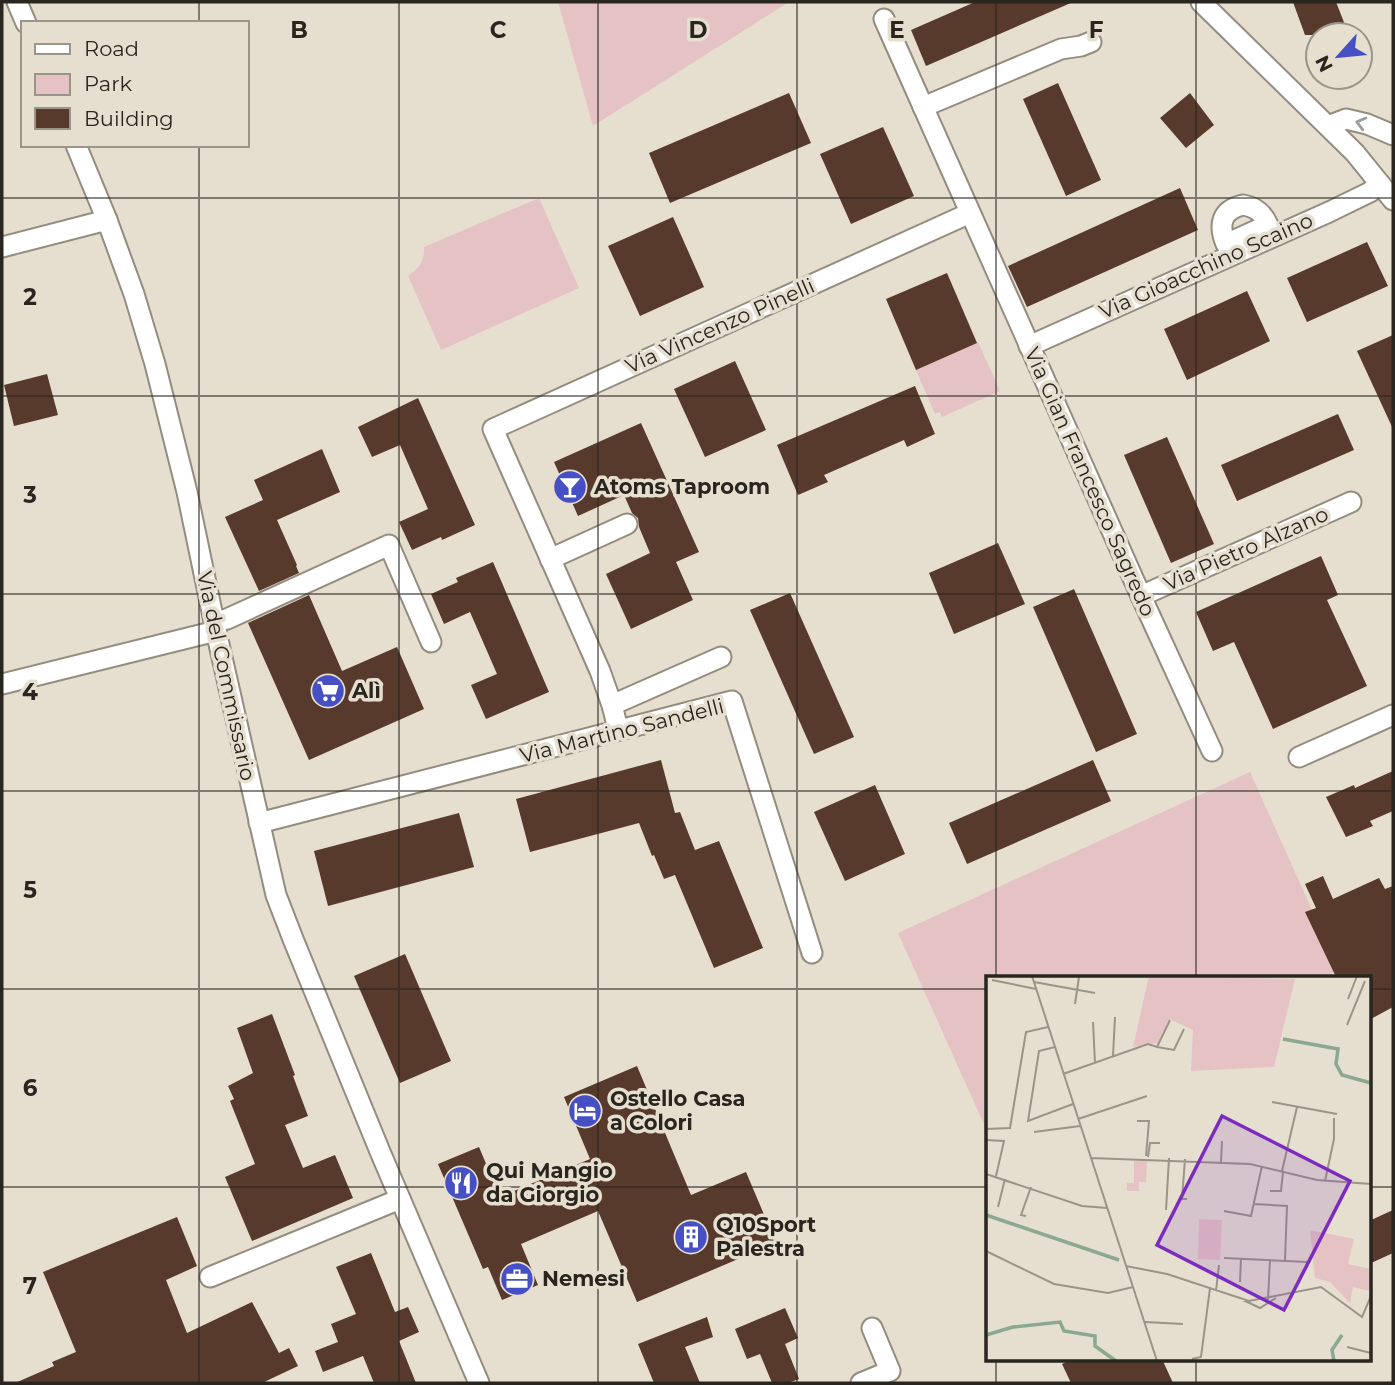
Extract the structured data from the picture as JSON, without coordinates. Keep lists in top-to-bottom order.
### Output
{
  "streets": {
    "street": [
      "Via Gioacchino Scaino",
      "Via Vincenzo Pinelli",
      "Via Gian Francesco Sagredo",
      "Via Pietro Alzano",
      "Via del Commissario",
      "Via Martino Sandelli"
    ]
  },
  "crossings": [
    ["Via Gioacchino Scaino", "Via Gian Francesco Sagredo"],
    ["Via Vincenzo Pinelli", "Via Gian Francesco Sagredo"],
    ["Via Vincenzo Pinelli", "Via Martino Sandelli"],
    ["Via Gian Francesco Sagredo", "Via Pietro Alzano"],
    ["Via del Commissario", "Via Martino Sandelli"]
  ],
  "places": {
    "bar": ["Atoms Taproom"],
    "supermarket": ["Alì"],
    "hotel": ["Ostello Casa a Colori"],
    "restaurant": ["Qui Mangio da Giorgio"],
    "building": ["Q10Sport Palestra"],
    "office": ["Nemesi"]
  },
  "legend": ["Road", "Park", "Building"],
  "north": "bottom left",
  "grid": {
    "columns": [
      "B",
      "C",
      "D",
      "E",
      "F"
    ],
    "rows": [
      "2",
      "3",
      "4",
      "5",
      "6",
      "7"
    ]
  }
}
